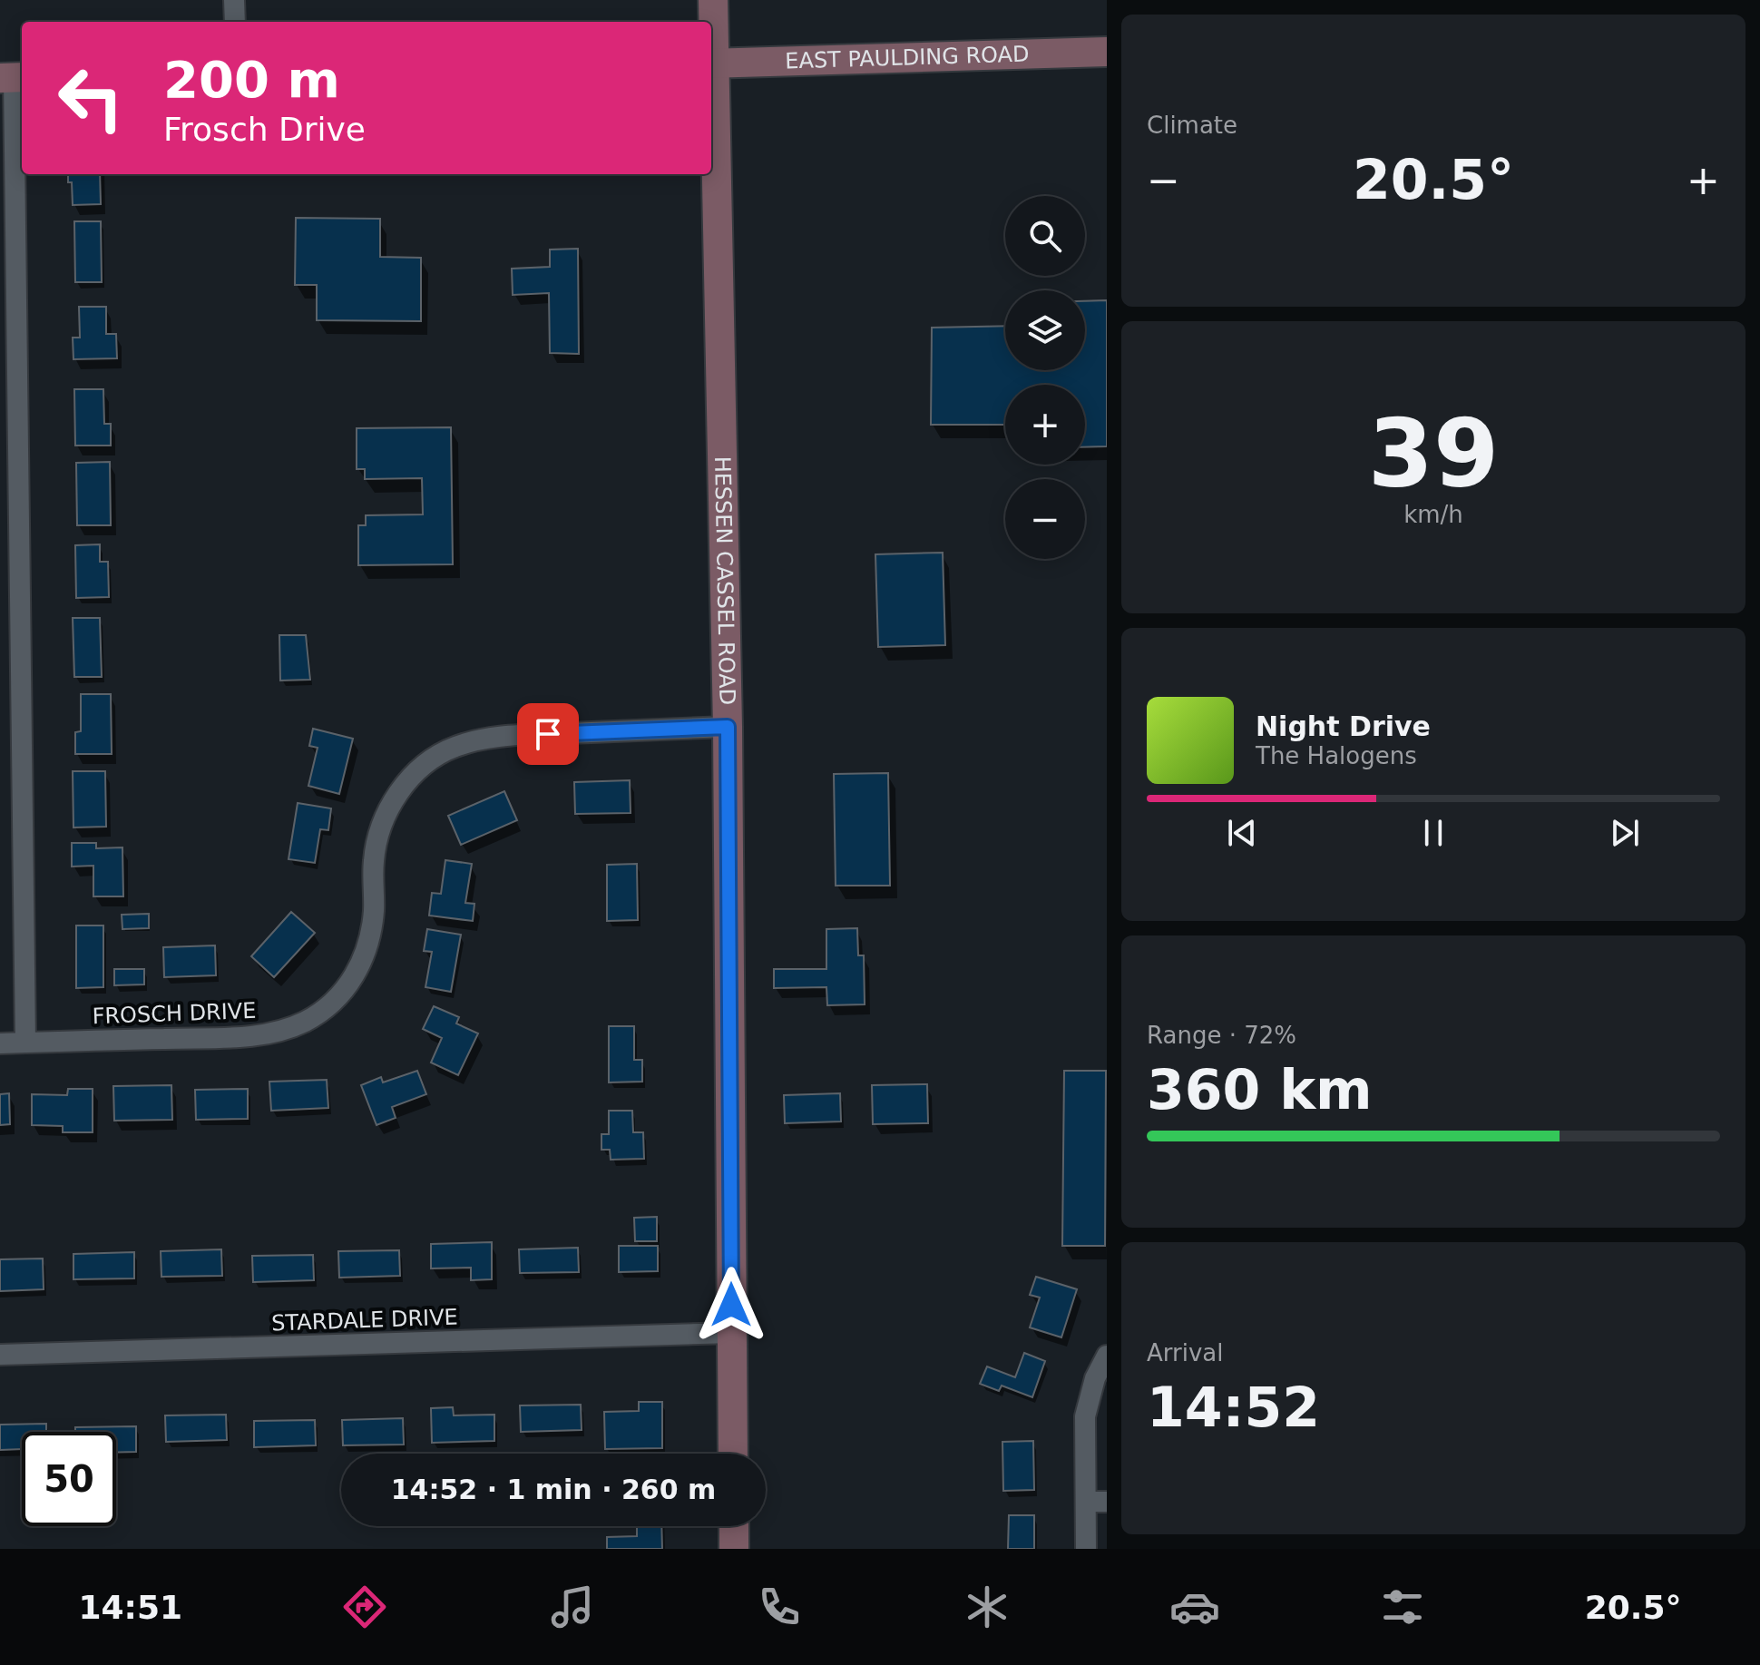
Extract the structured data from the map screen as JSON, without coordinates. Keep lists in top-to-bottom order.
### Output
{
  "streets": {
    "main road": ["EAST PAULDING ROAD", "HESSEN CASSEL ROAD"],
    "street": ["FROSCH DRIVE", "STARDALE DRIVE"]
  },
  "crossings": [
    ["HESSEN CASSEL ROAD", "FROSCH DRIVE"],
    ["HESSEN CASSEL ROAD", "STARDALE DRIVE"]
  ],
  "page": {
    "tile": [
      "Climate",
      ["39", "km/h"],
      ["Range · 72%", "360 km"],
      ["Arrival", "14:52"]
    ],
    "turn": ["200 m", "Frosch Drive"],
    "heat": ["−", "20.5°", "+"],
    "map_buttons": ["+", "−"],
    "song": ["Night Drive", "The Halogens"],
    "limit": "50",
    "trip": "14:52 · 1 min · 260 m",
    "tabs": ["14:51", "20.5°"]
  }
}
